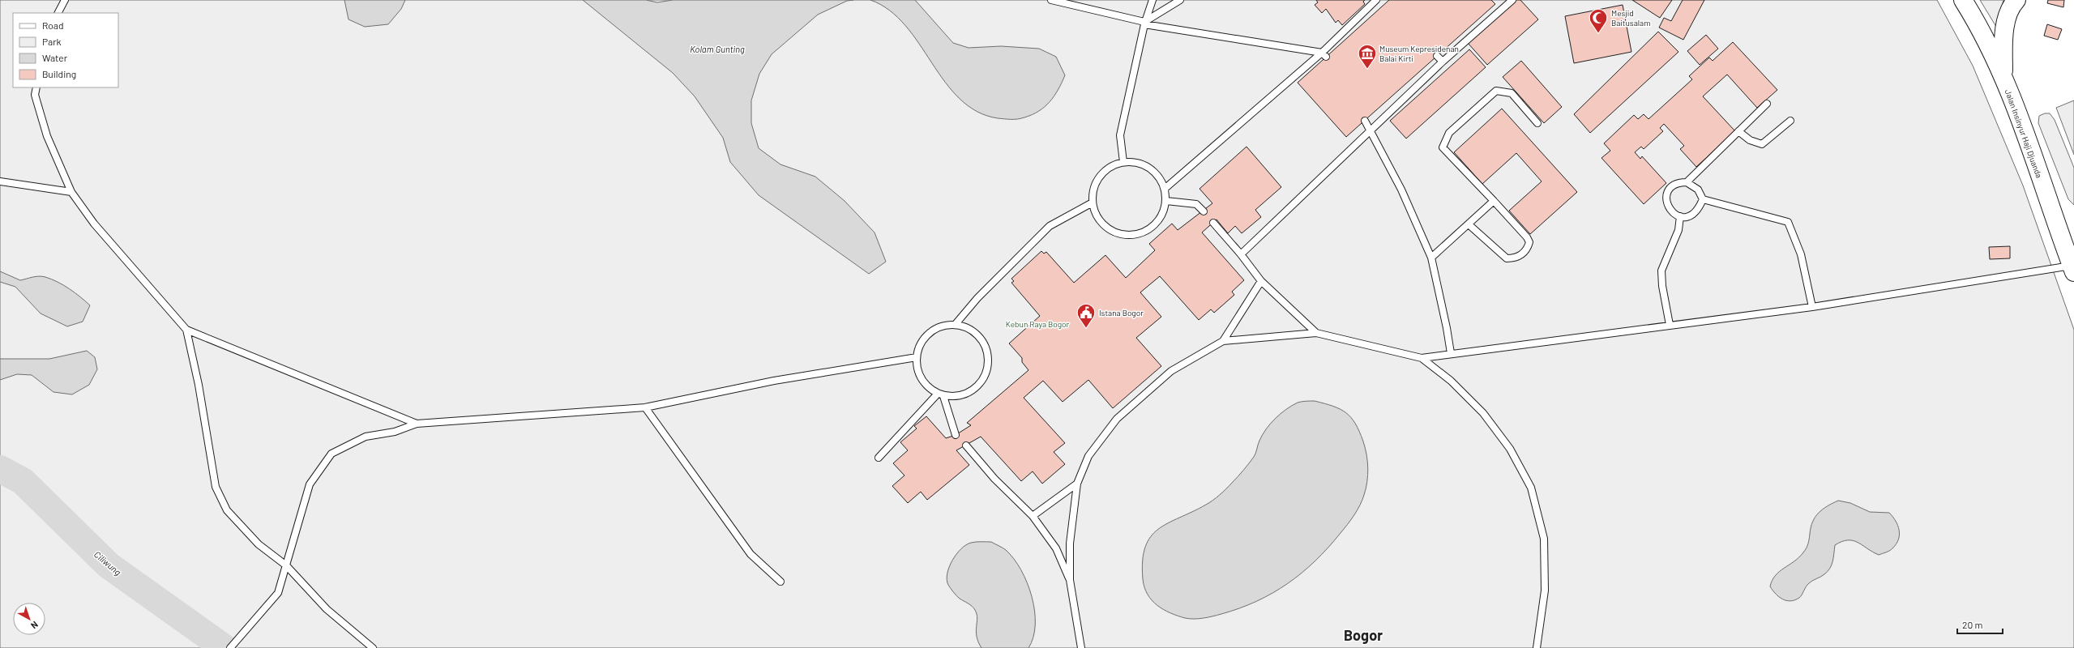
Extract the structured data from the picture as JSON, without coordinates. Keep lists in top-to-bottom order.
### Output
{
  "streets": {
    "main road": ["Jalan Insinyur Haji Djuanda"]
  },
  "districts": ["Bogor"],
  "water": ["Kolam Gunting", "Ciliwung"],
  "parks": ["Kebun Raya Bogor"],
  "places": {
    "mosque": ["Mesjid Baitusalam"],
    "museum": ["Museum Kepresidenan Balai Kirti"],
    "public building": ["Istana Bogor"]
  },
  "legend": [
    "Road",
    "Park",
    "Water",
    "Building"
  ],
  "scale_bar": "20 m",
  "north": "bottom right"
}
